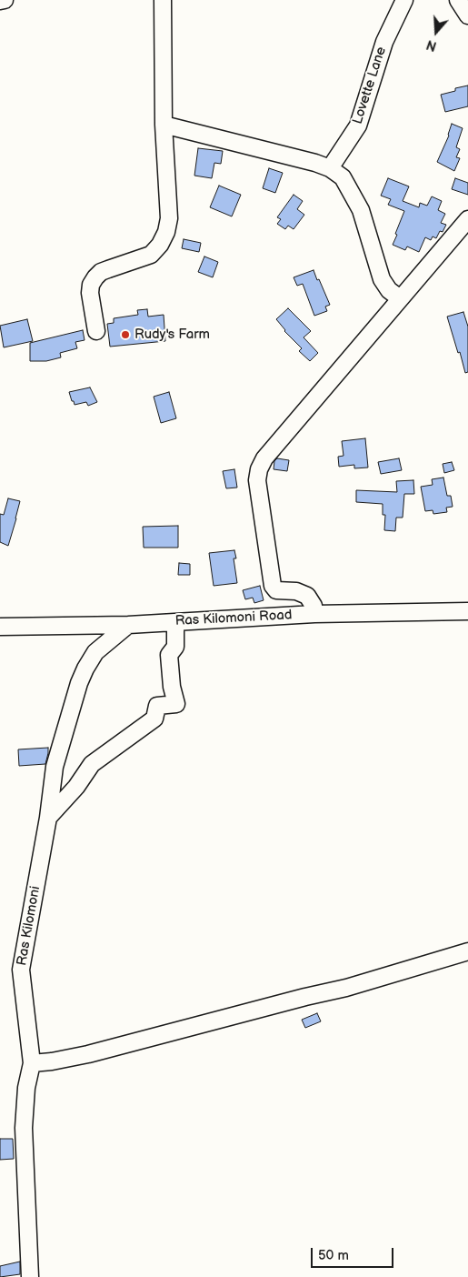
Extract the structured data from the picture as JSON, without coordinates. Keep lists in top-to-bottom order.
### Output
{
  "streets": {
    "street": ["Lovette Lane", "Ras Kilomoni Road", "Ras Kilomoni"]
  },
  "crossings": [
    ["Ras Kilomoni Road", "Ras Kilomoni"]
  ],
  "places": ["Rudy's Farm"],
  "scale_bar": "50 m",
  "north": "bottom"
}
